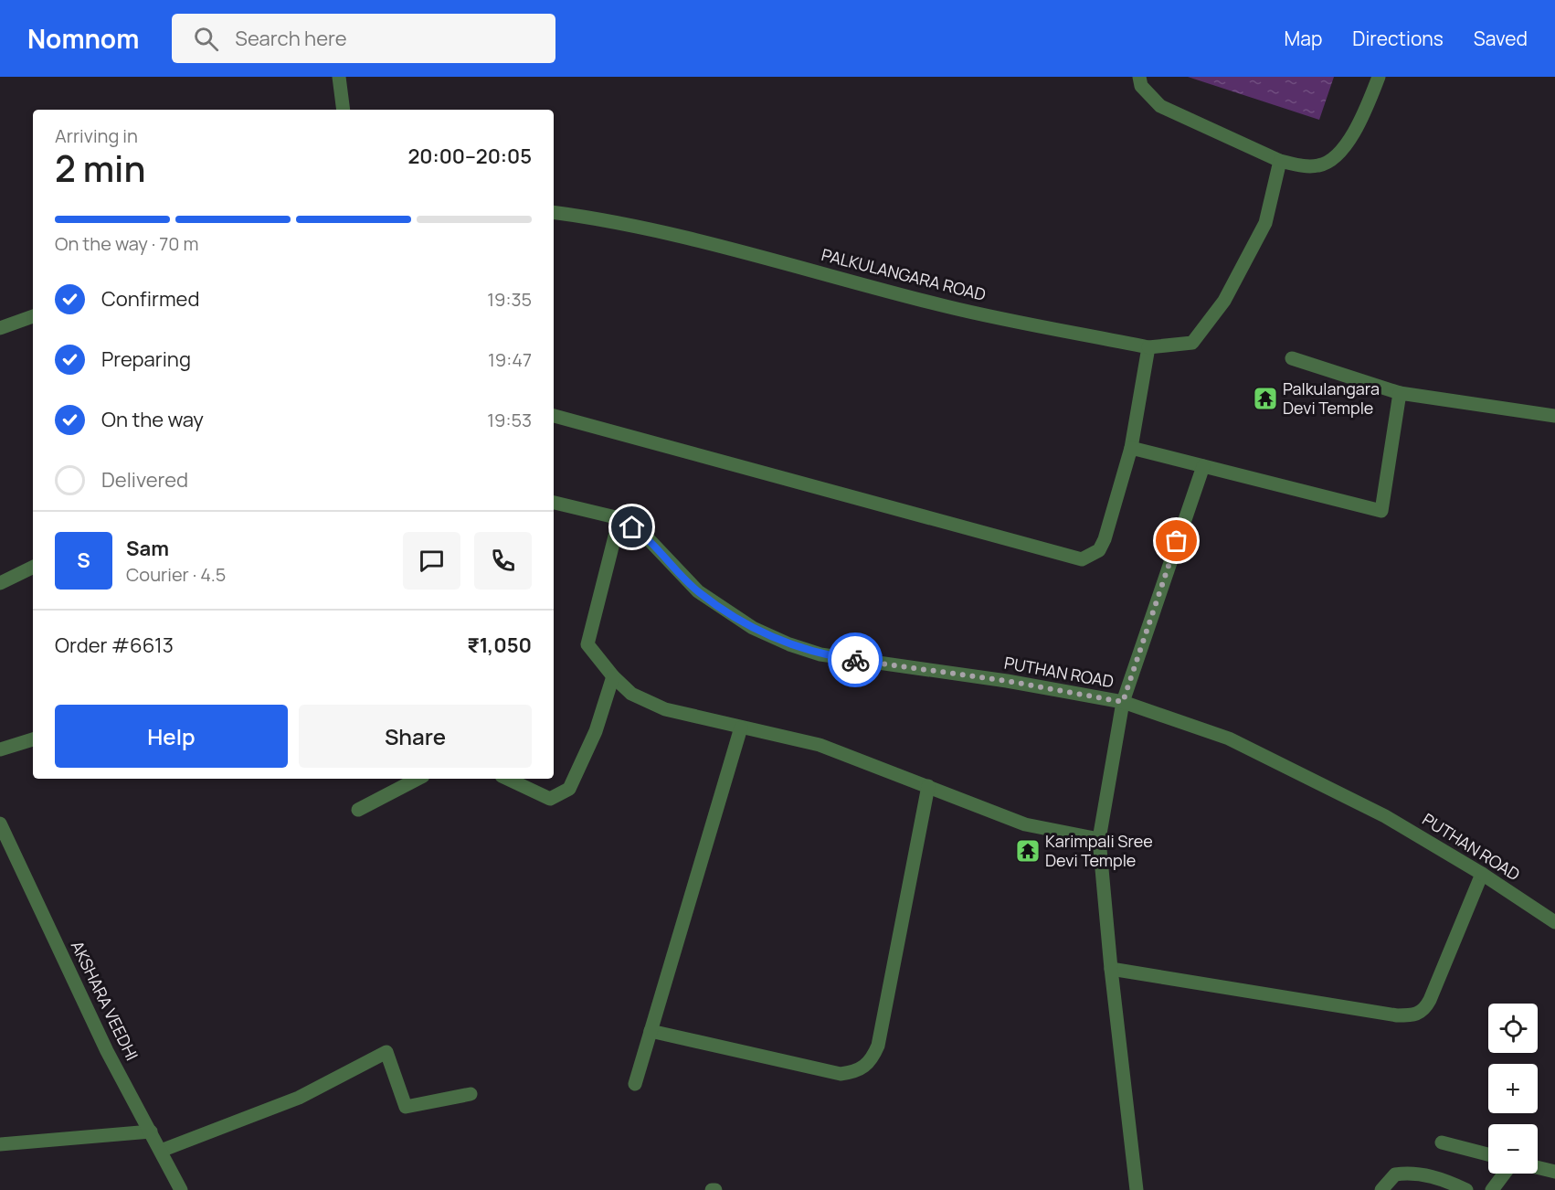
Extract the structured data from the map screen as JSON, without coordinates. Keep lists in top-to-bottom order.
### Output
{
  "streets": {
    "street": ["PALKULANGARA ROAD", "PUTHAN ROAD", "AKSHARA VEEDHI"]
  },
  "places": {
    "temple": ["Palkulangara Devi Temple", "Karimpali Sree Devi Temple"]
  },
  "page": {
    "header": "Nomnom",
    "search": "Search here",
    "nav": ["Map", "Directions", "Saved"],
    "heading": ["2 min", "Arriving in", "20:00–20:05"],
    "panel": [
      "Sam",
      "Courier · 4.5",
      "Order #6613",
      "₹1,050"
    ],
    "bar": "On the way · 70 m",
    "list": [
      ["Confirmed", "19:35"],
      ["Preparing", "19:47"],
      ["On the way", "19:53"],
      "Delivered"
    ],
    "round": "S",
    "buttons": ["Help", "Share"],
    "map_buttons": ["+", "−"]
  }
}
